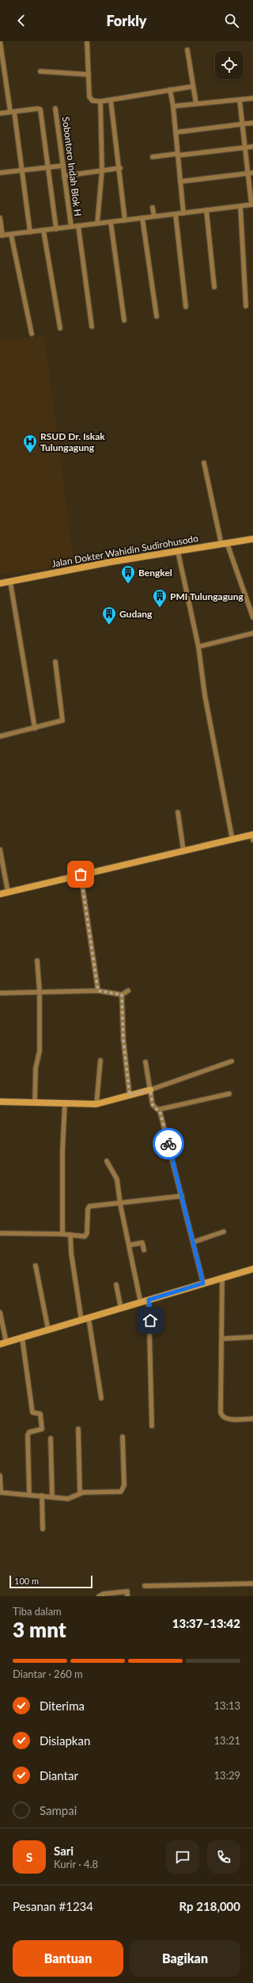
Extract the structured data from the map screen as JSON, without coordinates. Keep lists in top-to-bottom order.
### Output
{
  "streets": {
    "street": ["Sobontoro Indah Blok H", "Jalan Dokter Wahidin Sudirohusodo"]
  },
  "places": {
    "hospital": ["RSUD Dr. Iskak Tulungagung"],
    "building": ["Bengkel", "PMI Tulungagung", "Gudang"]
  },
  "scale_bar": "100 m",
  "page": {
    "header": "Forkly",
    "scale": "100 m",
    "heading": ["3 mnt", "Tiba dalam", "13:37–13:42"],
    "panel": [
      "Sari",
      "Kurir · 4.8",
      "Pesanan #1234",
      "Rp 218,000"
    ],
    "bar": "Diantar · 260 m",
    "list": [
      ["Diterima", "13:13"],
      ["Disiapkan", "13:21"],
      ["Diantar", "13:29"],
      "Sampai"
    ],
    "round": "S",
    "buttons": ["Bantuan", "Bagikan"]
  }
}
